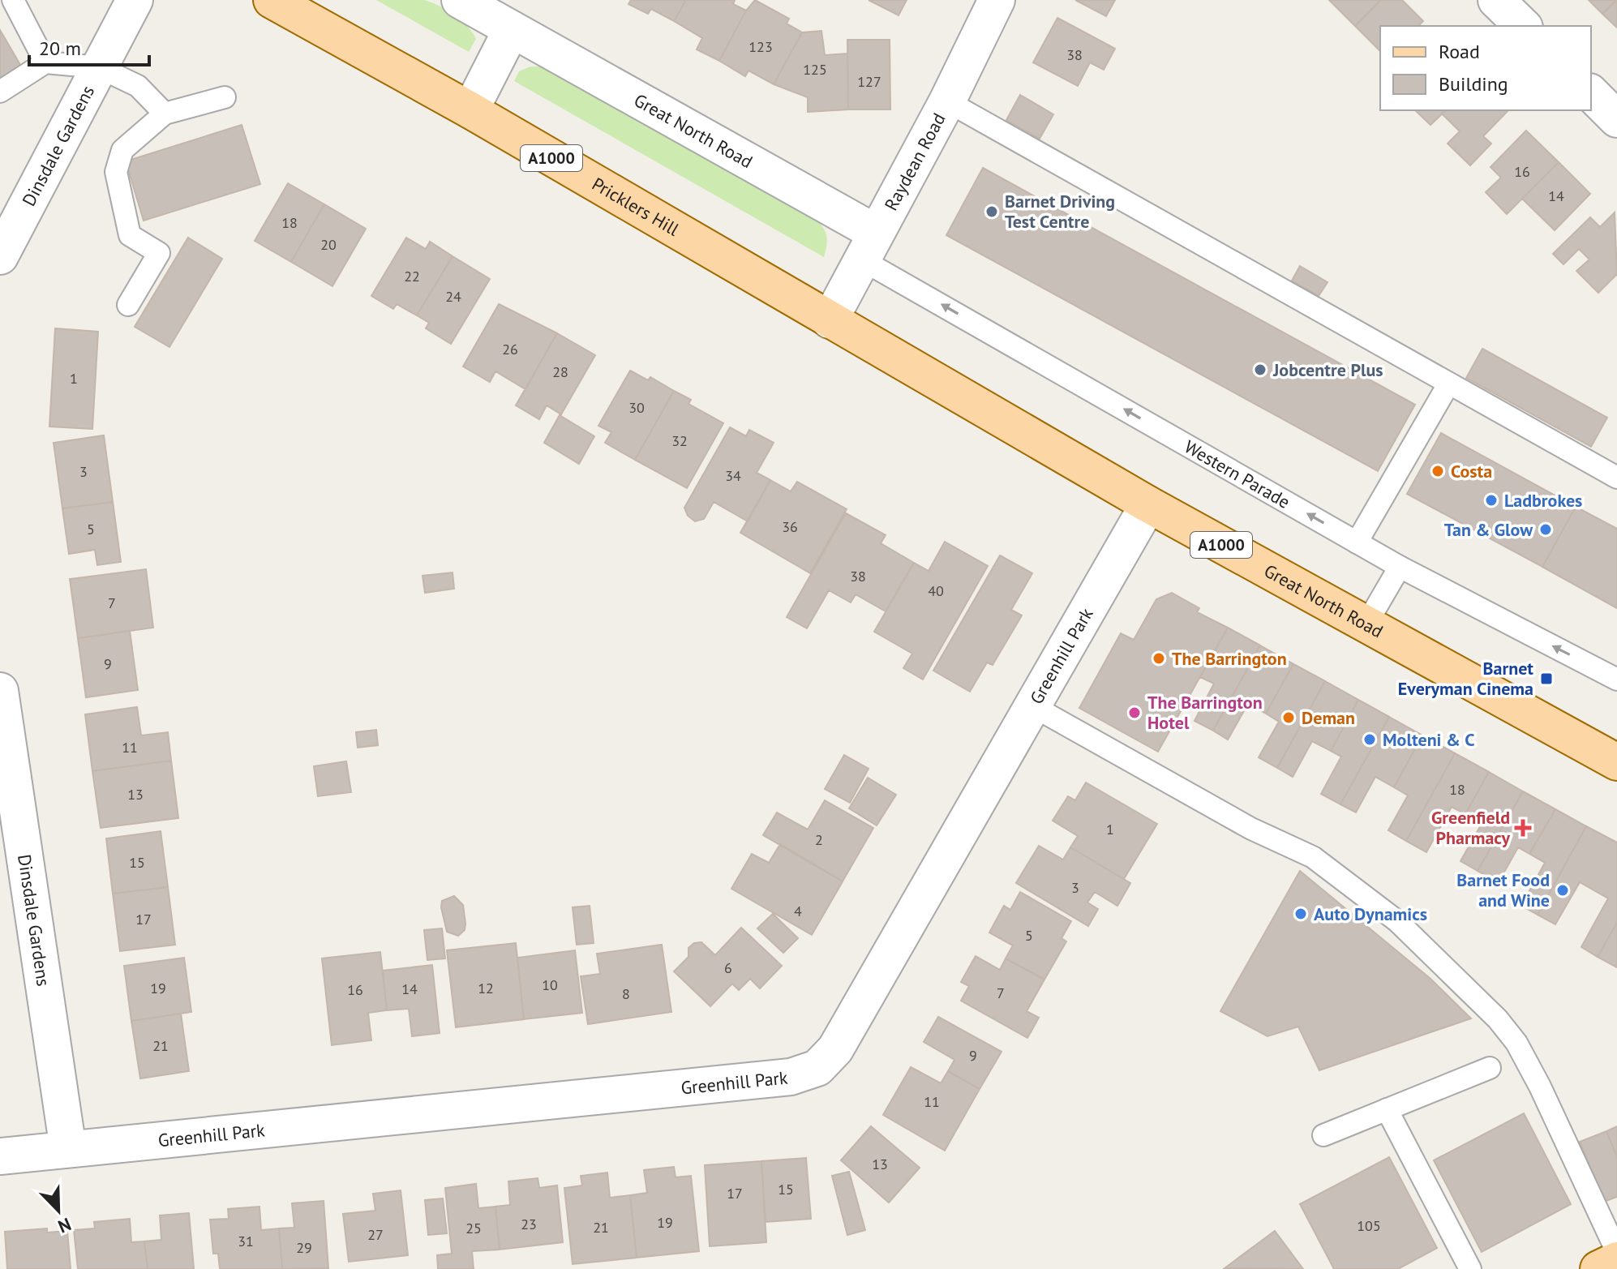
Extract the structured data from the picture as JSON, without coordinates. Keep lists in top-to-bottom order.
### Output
{
  "streets": {
    "main road": ["Great North Road", "A1000", "Pricklers Hill"],
    "street": ["Dinsdale Gardens", "Raydean Road", "Greenhill Park"],
    "lane": ["Western Parade"]
  },
  "crossings": [
    ["Great North Road", "Raydean Road"],
    ["Great North Road", "Pricklers Hill"],
    ["Great North Road", "Western Parade"],
    ["Great North Road", "Greenhill Park"],
    ["Dinsdale Gardens", "Greenhill Park"],
    ["Raydean Road", "Pricklers Hill"],
    ["Raydean Road", "Western Parade"]
  ],
  "places": {
    "other": [
      "Barnet Driving Test Centre",
      "Jobcentre Plus",
      "Costa",
      "Ladbrokes",
      "Tan & Glow",
      "The Barrington",
      "The Barrington Hotel",
      "Deman",
      "Molteni & C",
      "Barnet Food and Wine",
      "Auto Dynamics"
    ],
    "transit": ["Barnet Everyman Cinema"],
    "health": ["Greenfield Pharmacy"]
  },
  "house_numbers": [
    "123",
    "38",
    "125",
    "127",
    "16",
    "14",
    "18",
    "20",
    "22",
    "24",
    "26",
    "28",
    "1",
    "30",
    "32",
    "3",
    "34",
    "36",
    "5",
    "38",
    "40",
    "7",
    "9",
    "11",
    "18",
    "13",
    "1",
    "2",
    "15",
    "3",
    "4",
    "17",
    "5",
    "6",
    "10",
    "19",
    "12",
    "14",
    "16",
    "7",
    "8",
    "21",
    "9",
    "11",
    "13",
    "15",
    "17",
    "19",
    "23",
    "105",
    "21",
    "25",
    "27",
    "31",
    "29"
  ],
  "legend": ["Road", "Building"],
  "scale_bar": "20 m",
  "north": "bottom right"
}
